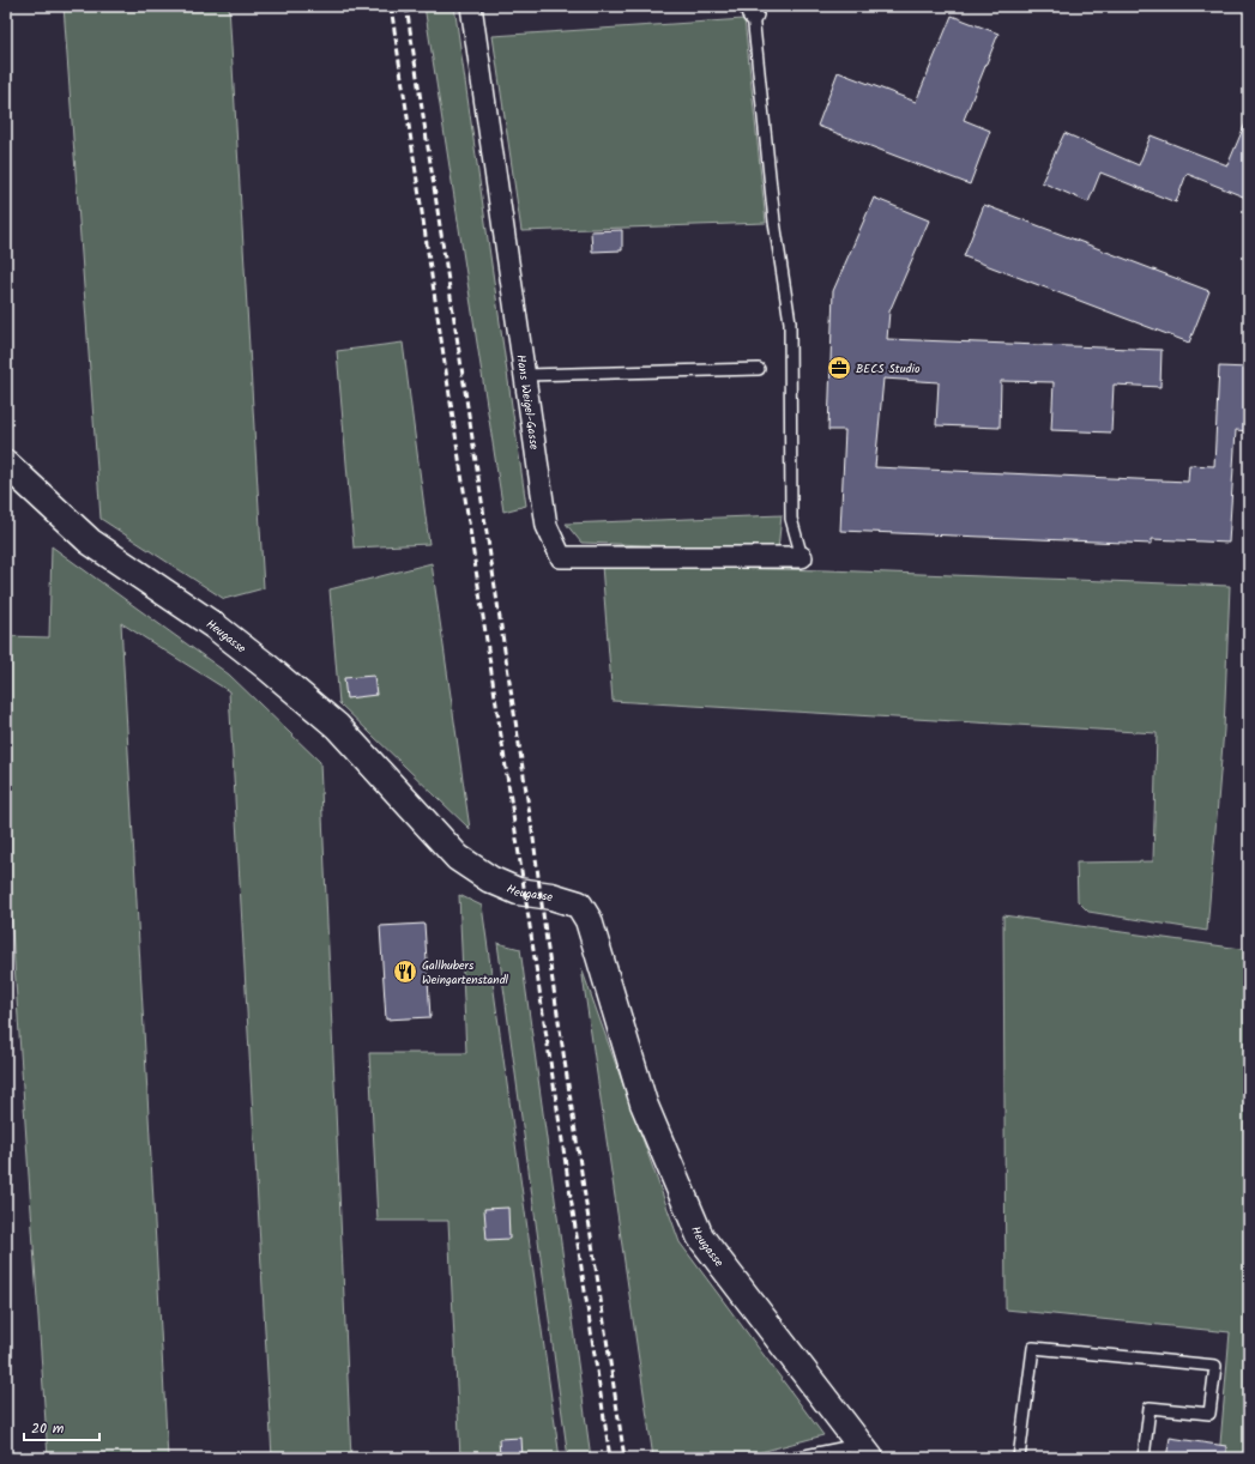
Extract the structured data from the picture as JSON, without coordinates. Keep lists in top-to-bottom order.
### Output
{
  "streets": {
    "street": ["Hans Weigel-Gasse", "Heugasse"]
  },
  "places": {
    "office": ["BECS Studio"],
    "restaurant": ["Gallhubers Weingartenstandl"]
  },
  "scale_bar": "20 m"
}
